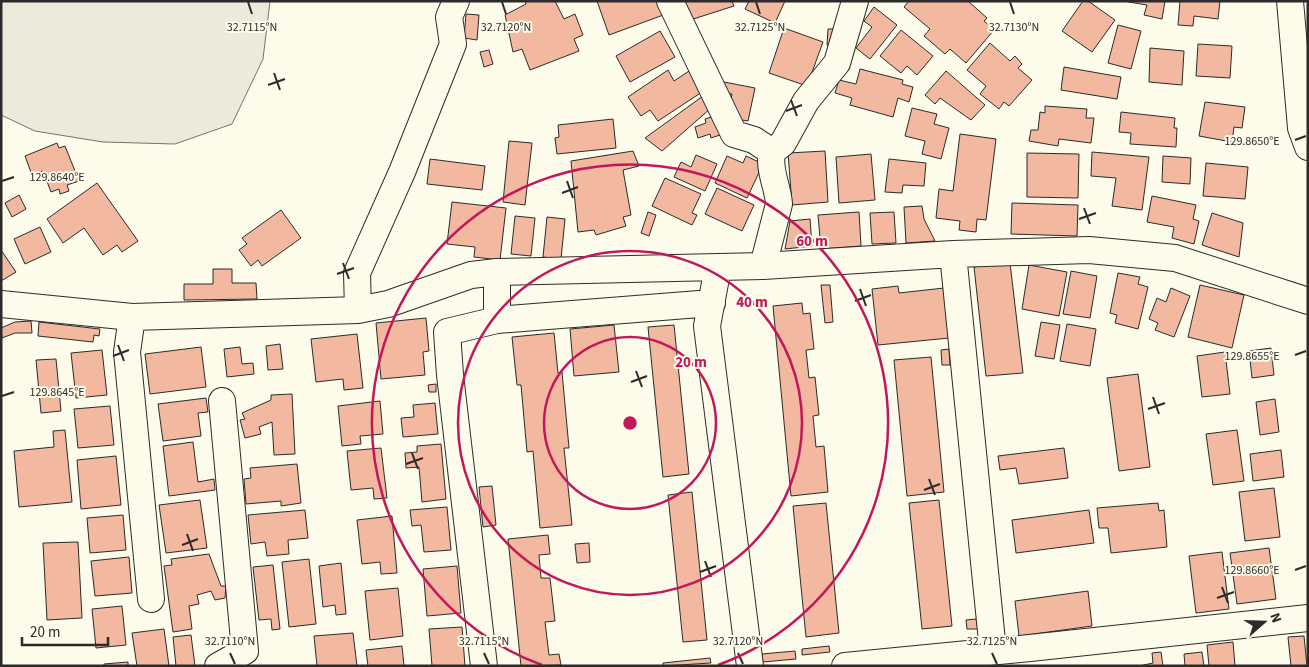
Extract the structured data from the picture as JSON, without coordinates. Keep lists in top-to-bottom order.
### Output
{
  "scale_bar": "20 m",
  "north": "right",
  "coordinates": [
    "32.7115°N",
    "32.7120°N",
    "32.7125°N",
    "32.7130°N",
    "129.8650°E",
    "129.8640°E",
    "129.8655°E",
    "129.8645°E",
    "129.8660°E",
    "32.7110°N"
  ],
  "rings": ["60 m", "40 m", "20 m"]
}
